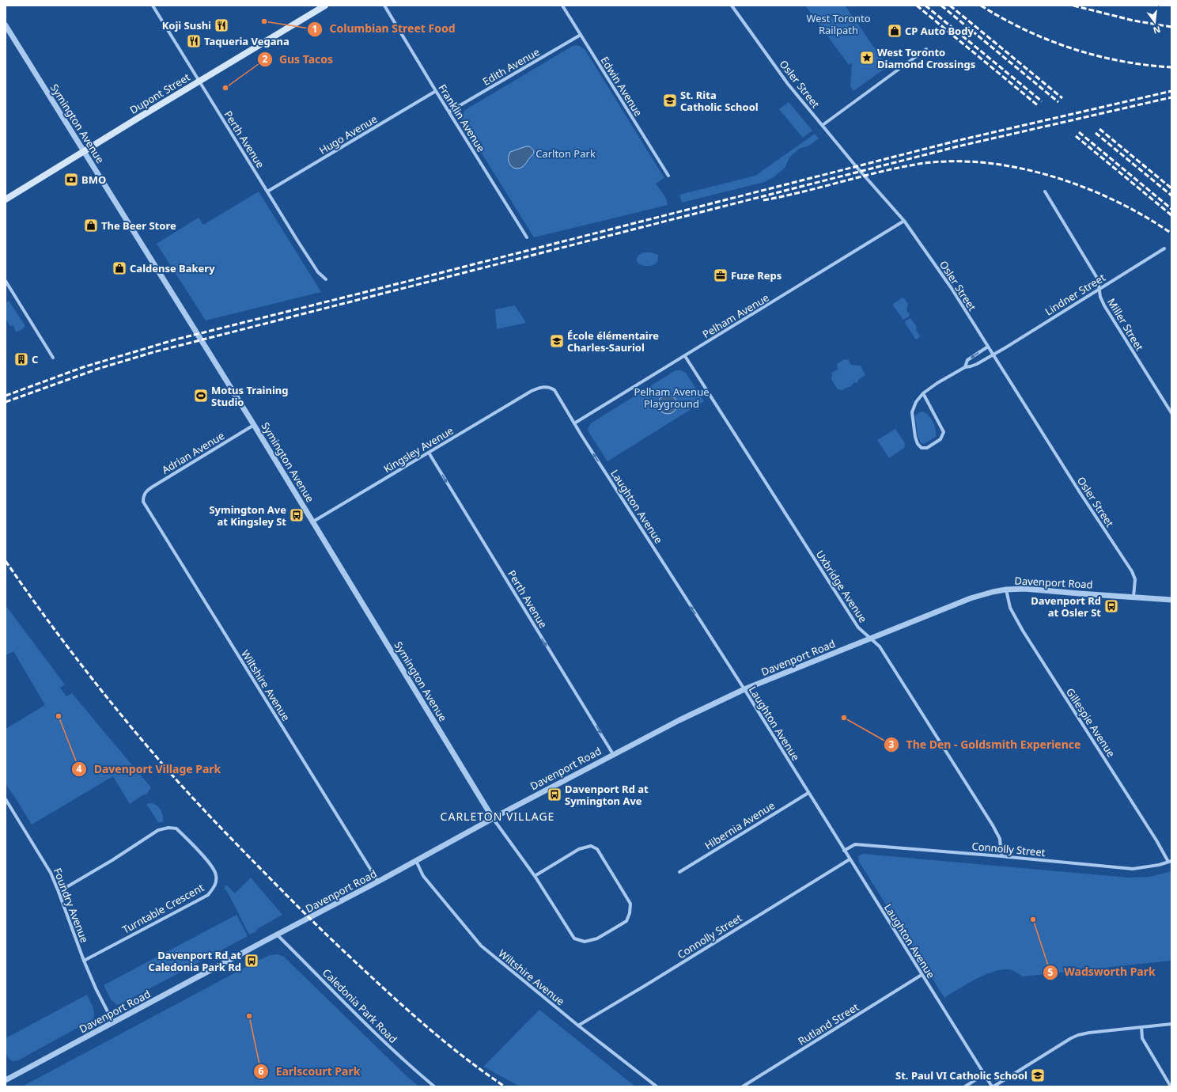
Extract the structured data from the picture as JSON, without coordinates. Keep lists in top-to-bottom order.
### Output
{
  "streets": {
    "main road": ["Dupont Street"],
    "street": [
      "Edith Avenue",
      "Osler Street",
      "Edwin Avenue",
      "Franklin Avenue",
      "Symington Avenue",
      "Hugo Avenue",
      "Perth Avenue",
      "Lindner Street",
      "Pelham Avenue",
      "Miller Street",
      "Kingsley Avenue",
      "Adrian Avenue",
      "Laughton Avenue",
      "Davenport Road",
      "Uxbridge Avenue",
      "Wiltshire Avenue",
      "Gillespie Avenue",
      "Hibernia Avenue",
      "Connolly Street",
      "Foundry Avenue",
      "Turntable Crescent",
      "Caledonia Park Road",
      "Rutland Street"
    ]
  },
  "crossings": [
    ["Edith Avenue", "Edwin Avenue"],
    ["Edith Avenue", "Franklin Avenue"],
    ["Osler Street", "Lindner Street"],
    ["Osler Street", "Pelham Avenue"],
    ["Osler Street", "Davenport Road"],
    ["Dupont Street", "Symington Avenue"],
    ["Dupont Street", "Perth Avenue"],
    ["Franklin Avenue", "Hugo Avenue"],
    ["Symington Avenue", "Kingsley Avenue"],
    ["Symington Avenue", "Adrian Avenue"],
    ["Symington Avenue", "Davenport Road"],
    ["Hugo Avenue", "Perth Avenue"],
    ["Perth Avenue", "Kingsley Avenue"],
    ["Perth Avenue", "Davenport Road"],
    ["Lindner Street", "Miller Street"],
    ["Pelham Avenue", "Laughton Avenue"],
    ["Pelham Avenue", "Uxbridge Avenue"],
    ["Kingsley Avenue", "Laughton Avenue"],
    ["Adrian Avenue", "Wiltshire Avenue"],
    ["Laughton Avenue", "Davenport Road"],
    ["Laughton Avenue", "Hibernia Avenue"],
    ["Laughton Avenue", "Connolly Street"],
    ["Laughton Avenue", "Rutland Street"],
    ["Davenport Road", "Uxbridge Avenue"],
    ["Davenport Road", "Wiltshire Avenue"],
    ["Davenport Road", "Gillespie Avenue"],
    ["Davenport Road", "Foundry Avenue"],
    ["Davenport Road", "Caledonia Park Road"],
    ["Uxbridge Avenue", "Connolly Street"],
    ["Wiltshire Avenue", "Connolly Street"],
    ["Gillespie Avenue", "Connolly Street"],
    ["Foundry Avenue", "Turntable Crescent"]
  ],
  "one_way": ["Perth Avenue", "Laughton Avenue"],
  "districts": ["CARLETON VILLAGE"],
  "parks": ["West Toronto Railpath", "Carlton Park", "Pelham Avenue Playground"],
  "places": {
    "other": [
      "Columbian Street Food",
      "Gus Tacos",
      "Davenport Village Park",
      "The Den - Goldsmith Experience",
      "Wadsworth Park",
      "Earlscourt Park"
    ],
    "restaurant": ["Koji Sushi", "Taqueria Vegana"],
    "shop": ["CP Auto Body", "The Beer Store", "Caldense Bakery"],
    "place": ["West Toronto Diamond Crossings"],
    "school or university": ["St. Rita Catholic School", "École élémentaire Charles-Sauriol", "St. Paul VI Catholic School"],
    "bank": ["BMO"],
    "office": ["Fuze Reps"],
    "building": ["C"],
    "sports": ["Motus Training Studio"],
    "bus stop": [
      "Symington Ave at Kingsley St",
      "Davenport Rd at Osler St",
      "Davenport Rd at Symington Ave",
      "Davenport Rd at Caledonia Park Rd"
    ]
  },
  "north": "bottom"
}
